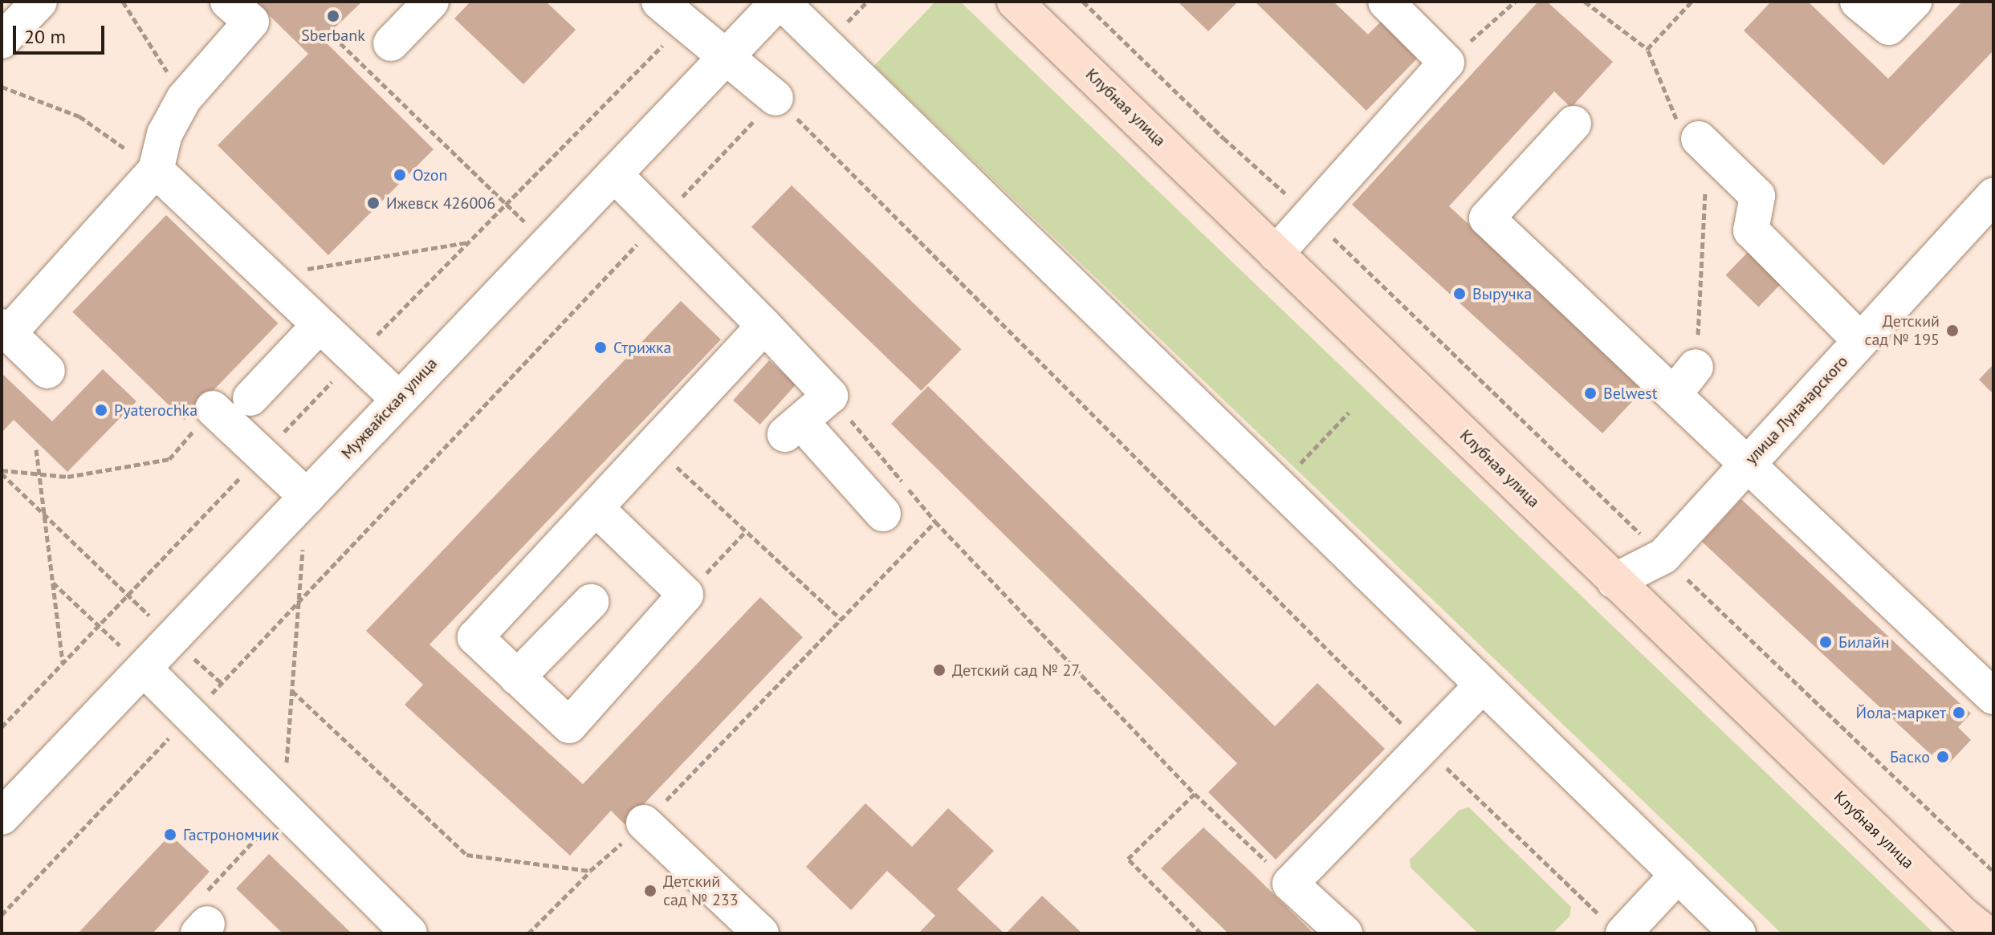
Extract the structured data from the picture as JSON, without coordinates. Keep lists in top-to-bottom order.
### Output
{
  "streets": {
    "main road": ["Клубная улица"],
    "street": ["Мужвайская улица", "улица Луначарского"]
  },
  "crossings": [
    ["Клубная улица", "улица Луначарского"]
  ],
  "places": [
    "Sberbank",
    "Ozon",
    "Ижевск 426006",
    "Выручка",
    "Детский сад № 195",
    "Стрижка",
    "Belwest",
    "Pyaterochka",
    "Билайн",
    "Детский сад № 27",
    "Йола-маркет",
    "Баско",
    "Гастрономчик",
    "Детский сад № 233"
  ],
  "scale_bar": "20 m"
}
